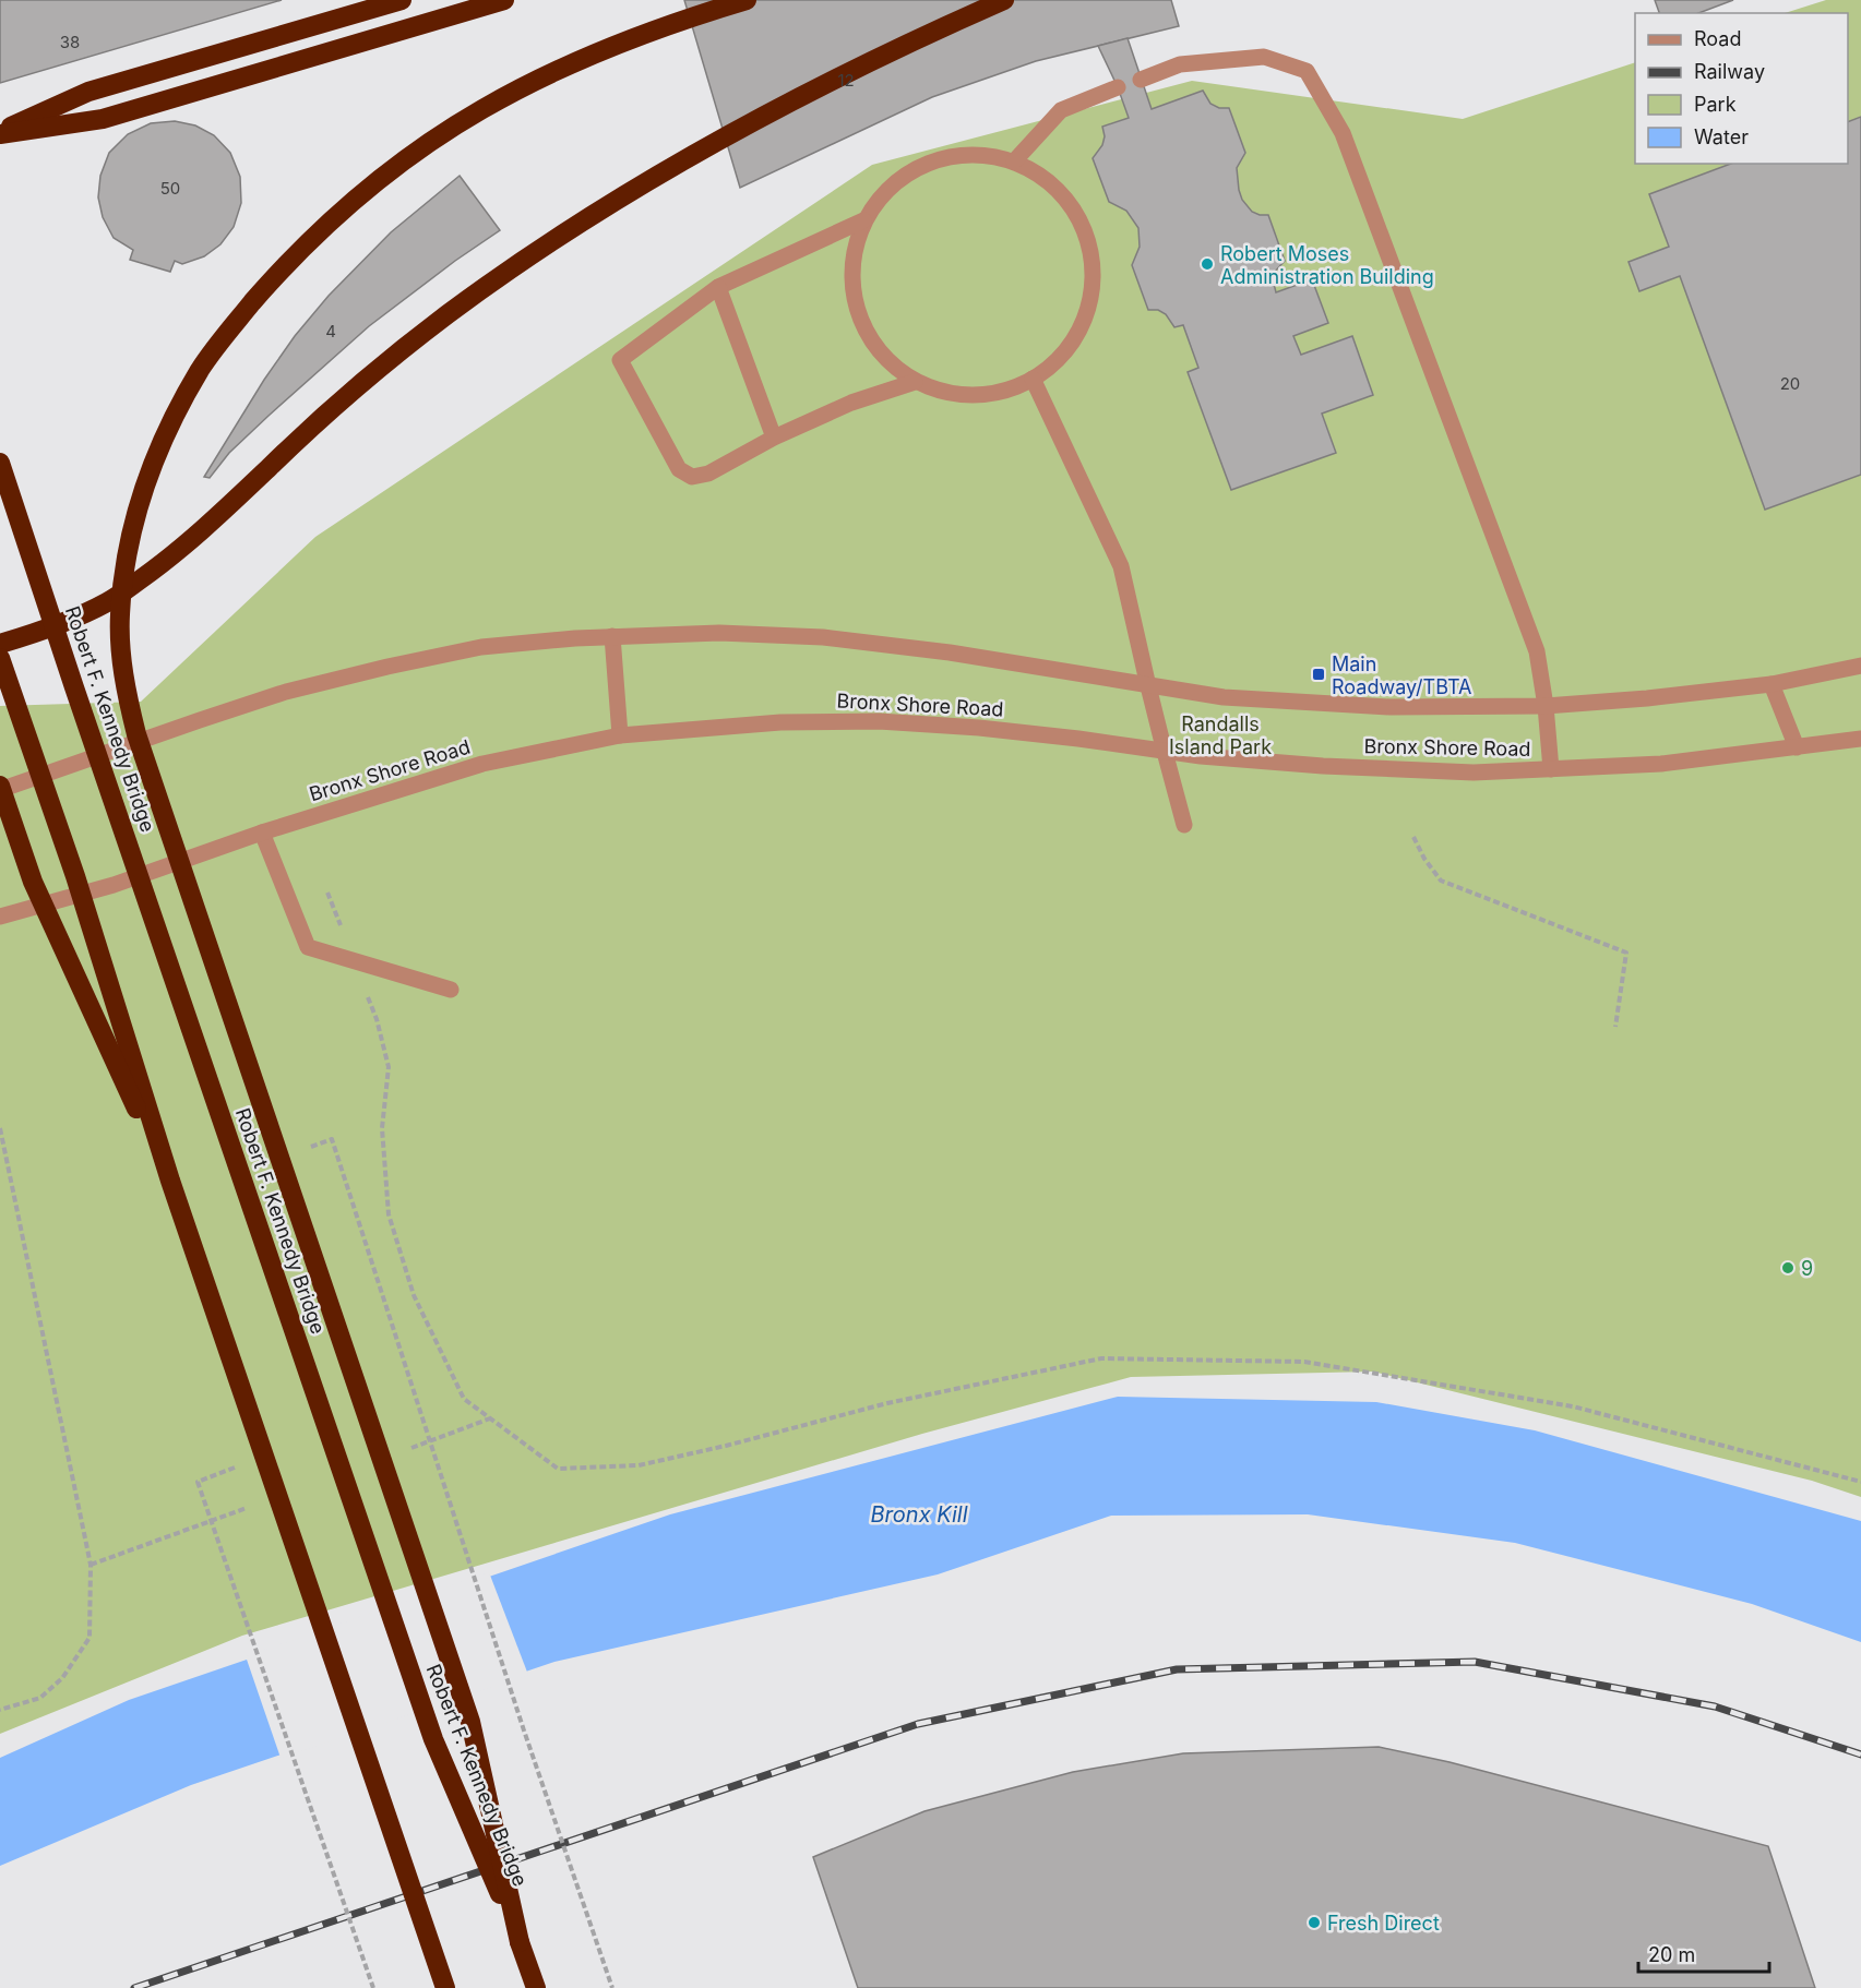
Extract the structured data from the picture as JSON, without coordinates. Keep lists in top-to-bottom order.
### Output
{
  "streets": {
    "highway": ["Robert F. Kennedy Bridge"],
    "street": ["Bronx Shore Road"]
  },
  "water": ["Bronx Kill"],
  "parks": ["Randalls Island Park"],
  "places": {
    "other": ["Robert Moses Administration Building", "9", "Fresh Direct"],
    "transit": ["Main Roadway/TBTA"]
  },
  "house_numbers": [
    "38",
    "12",
    "50",
    "4",
    "20"
  ],
  "legend": [
    "Road",
    "Railway",
    "Park",
    "Water"
  ],
  "scale_bar": "20 m"
}
